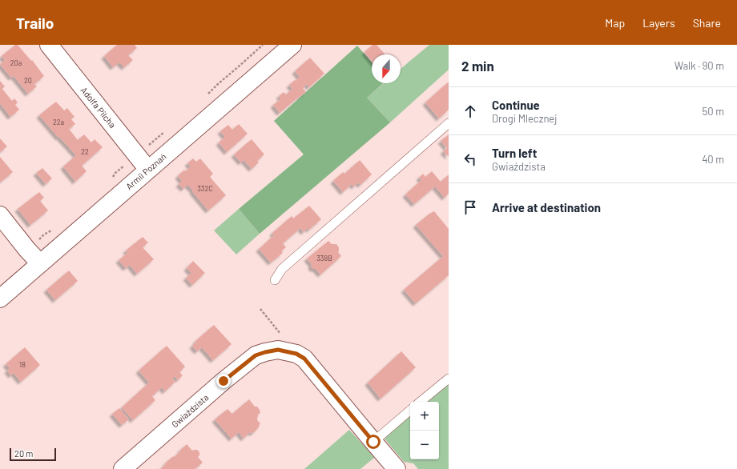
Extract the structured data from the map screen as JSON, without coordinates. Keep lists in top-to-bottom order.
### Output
{
  "streets": {
    "street": ["Adolfa Pilcha", "Armii Poznań", "Gwiaździsta"]
  },
  "crossings": [
    ["Adolfa Pilcha", "Armii Poznań"]
  ],
  "house_numbers": [
    "20a",
    "20",
    "22a",
    "22",
    "332C",
    "338B",
    "18"
  ],
  "scale_bar": "20 m",
  "north": "bottom",
  "page": {
    "header": "Trailo",
    "nav": ["Map", "Layers", "Share"],
    "heading": ["2 min", "Walk · 90 m"],
    "list": [
      ["Continue", "Drogi Mlecznej", "50 m"],
      ["Turn left", "Gwiaździsta", "40 m"],
      "Arrive at destination"
    ],
    "map_buttons": ["+", "−"],
    "scale": "20 m"
  }
}
